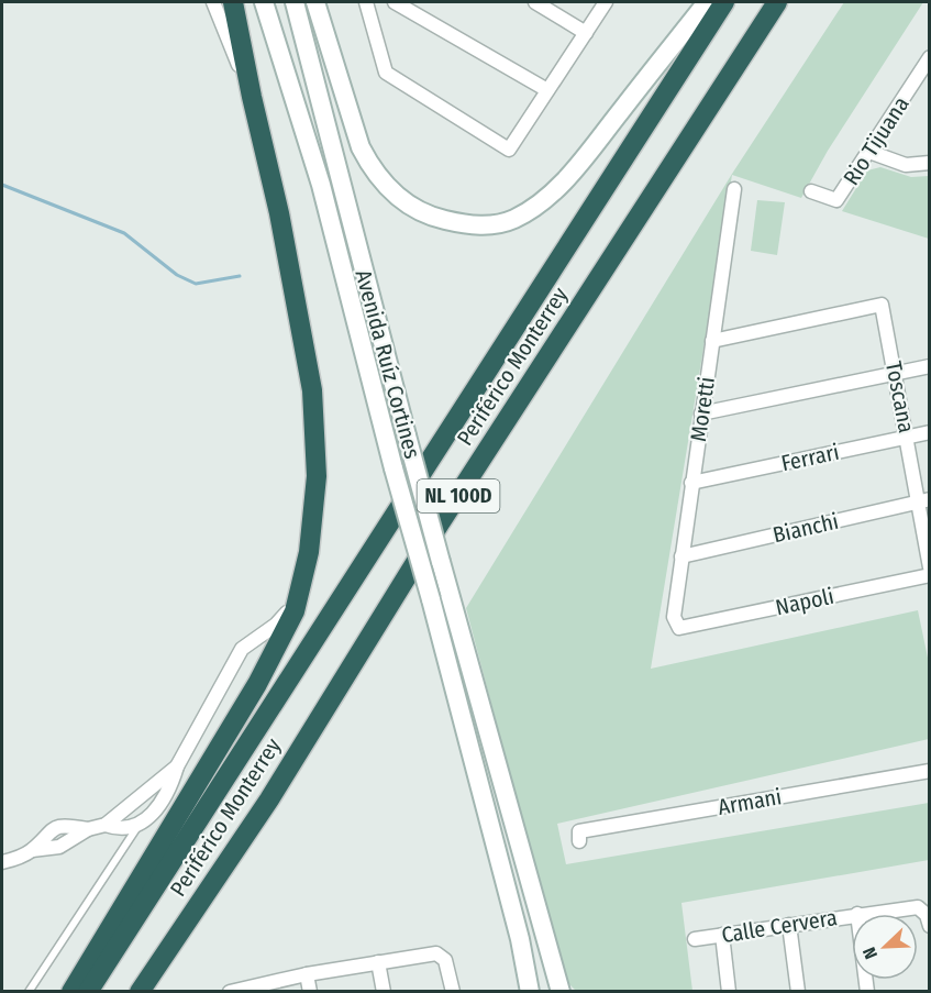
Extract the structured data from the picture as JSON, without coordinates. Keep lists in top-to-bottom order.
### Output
{
  "streets": {
    "highway": ["Periférico Monterrey", "NL 100D"],
    "main road": ["Avenida Ruíz Cortines"],
    "street": [
      "Rio Tijuana",
      "Toscana",
      "Moretti",
      "Ferrari",
      "Bianchi",
      "Napoli",
      "Armani",
      "Calle Cervera"
    ]
  },
  "crossings": [
    ["Toscana", "Moretti"],
    ["Toscana", "Ferrari"],
    ["Toscana", "Bianchi"],
    ["Moretti", "Ferrari"],
    ["Moretti", "Bianchi"],
    ["Moretti", "Napoli"]
  ],
  "north": "bottom left"
}
